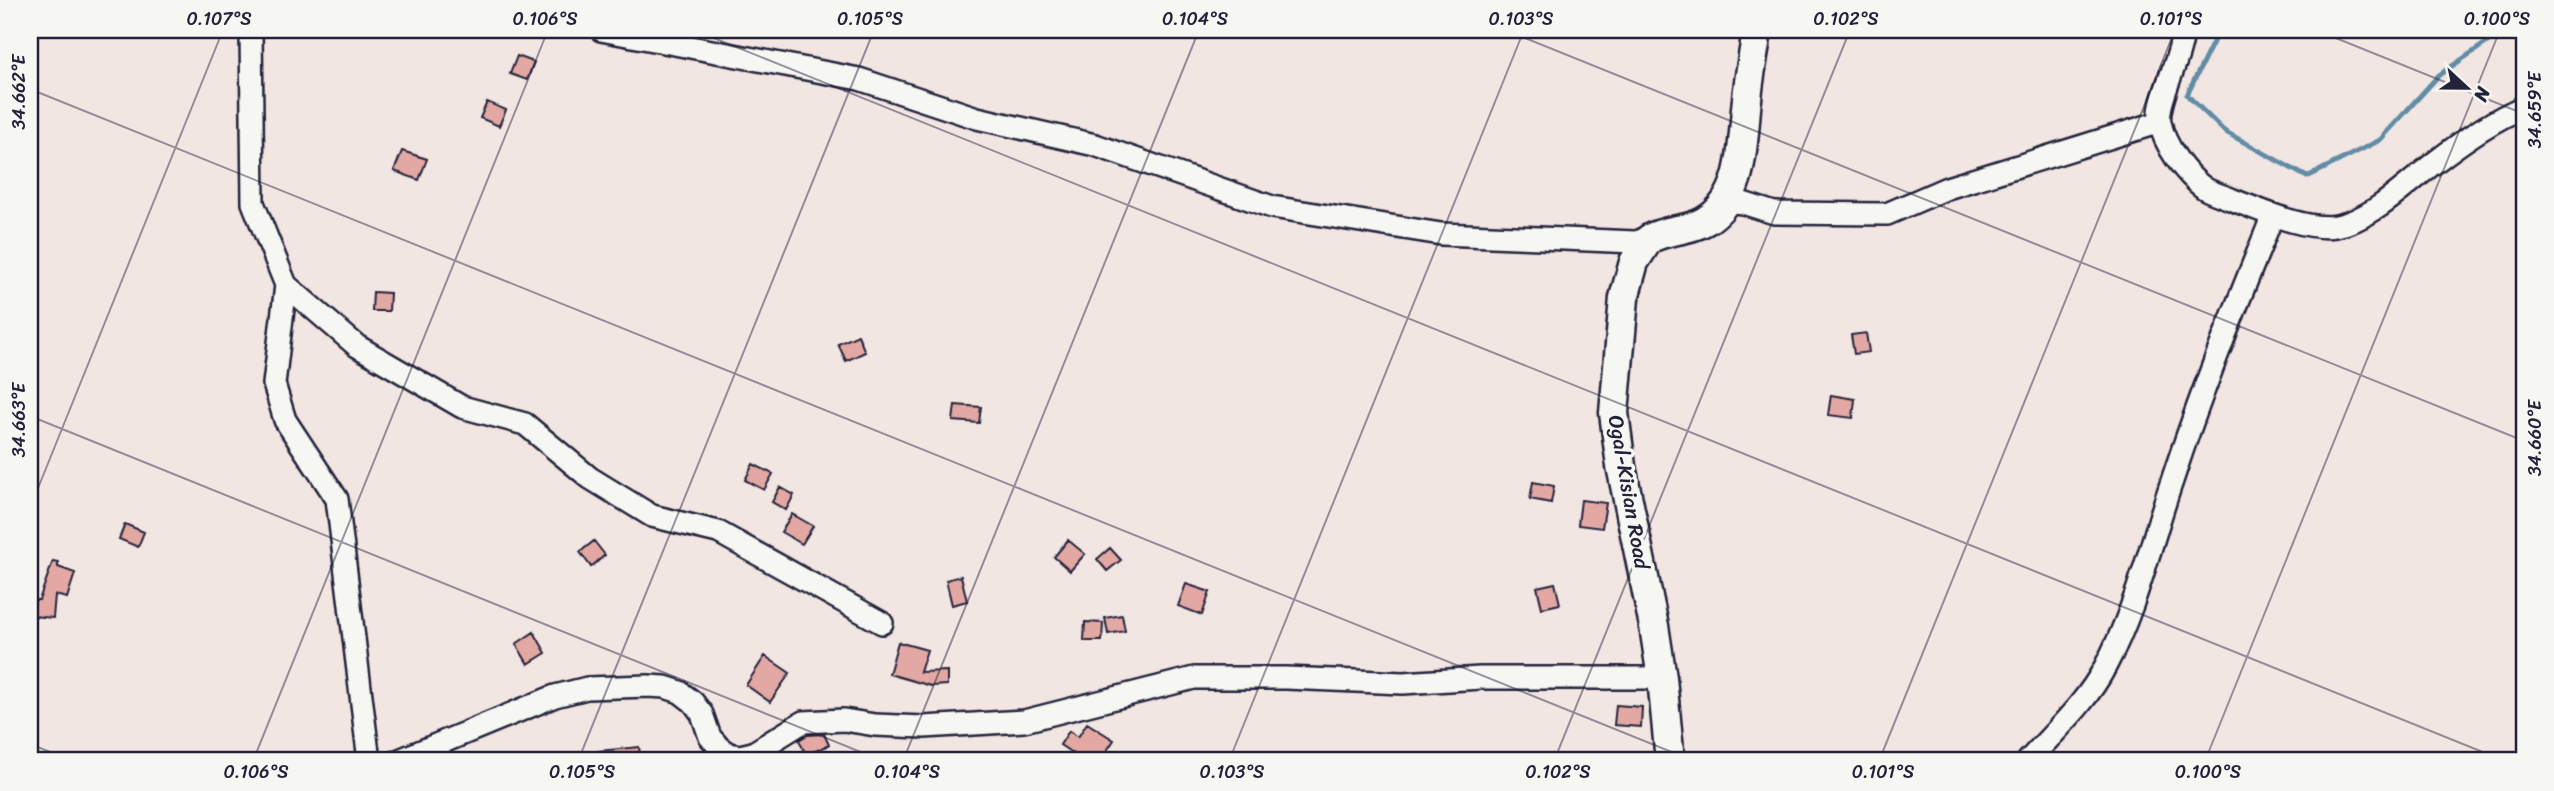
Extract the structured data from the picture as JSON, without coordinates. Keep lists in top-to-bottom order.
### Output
{
  "streets": {
    "main road": ["Ogal-Kisian Road"]
  },
  "north": "right",
  "coordinates": [
    "0.107°S",
    "0.106°S",
    "0.105°S",
    "0.104°S",
    "0.103°S",
    "0.102°S",
    "0.101°S",
    "0.100°S",
    "34.662°E",
    "34.659°E",
    "34.663°E",
    "34.660°E"
  ]
}
